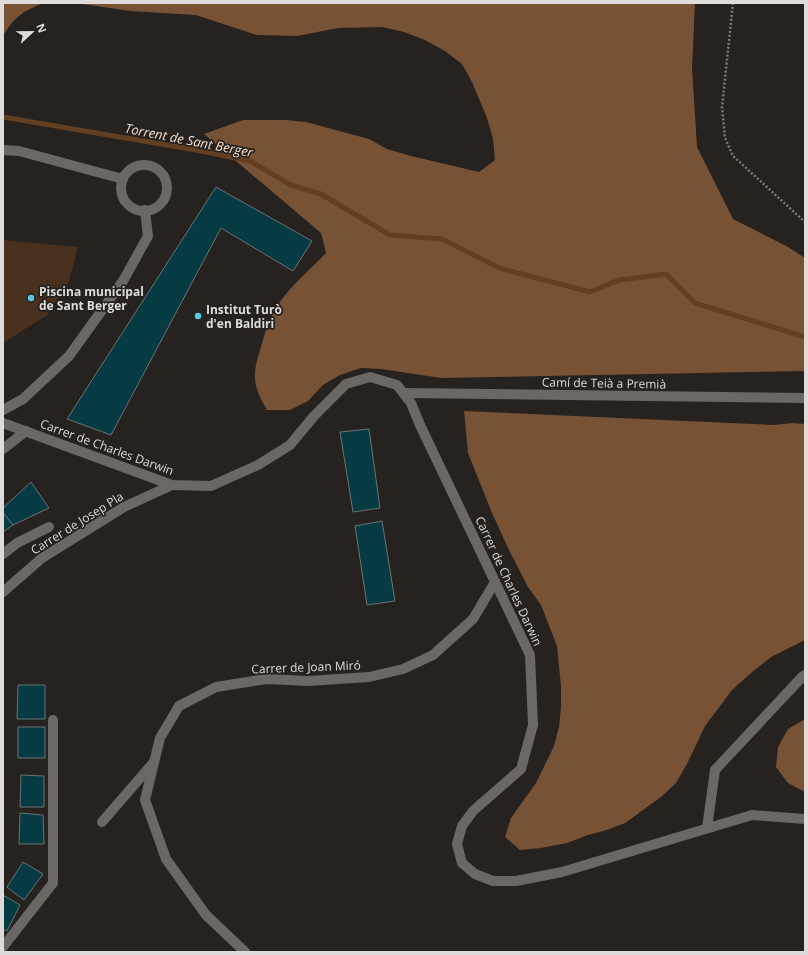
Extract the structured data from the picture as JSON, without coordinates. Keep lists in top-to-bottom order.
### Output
{
  "streets": {
    "street": [
      "Camí de Teià a Premià",
      "Carrer de Charles Darwin",
      "Carrer de Josep Pla",
      "Carrer de Joan Miró"
    ]
  },
  "crossings": [
    ["Camí de Teià a Premià", "Carrer de Charles Darwin"],
    ["Carrer de Charles Darwin", "Carrer de Josep Pla"],
    ["Carrer de Charles Darwin", "Carrer de Joan Miró"]
  ],
  "water": ["Torrent de Sant Berger"],
  "places": ["Piscina municipal de Sant Berger", "Institut Turò d'en Baldiri"],
  "north": "right"
}
